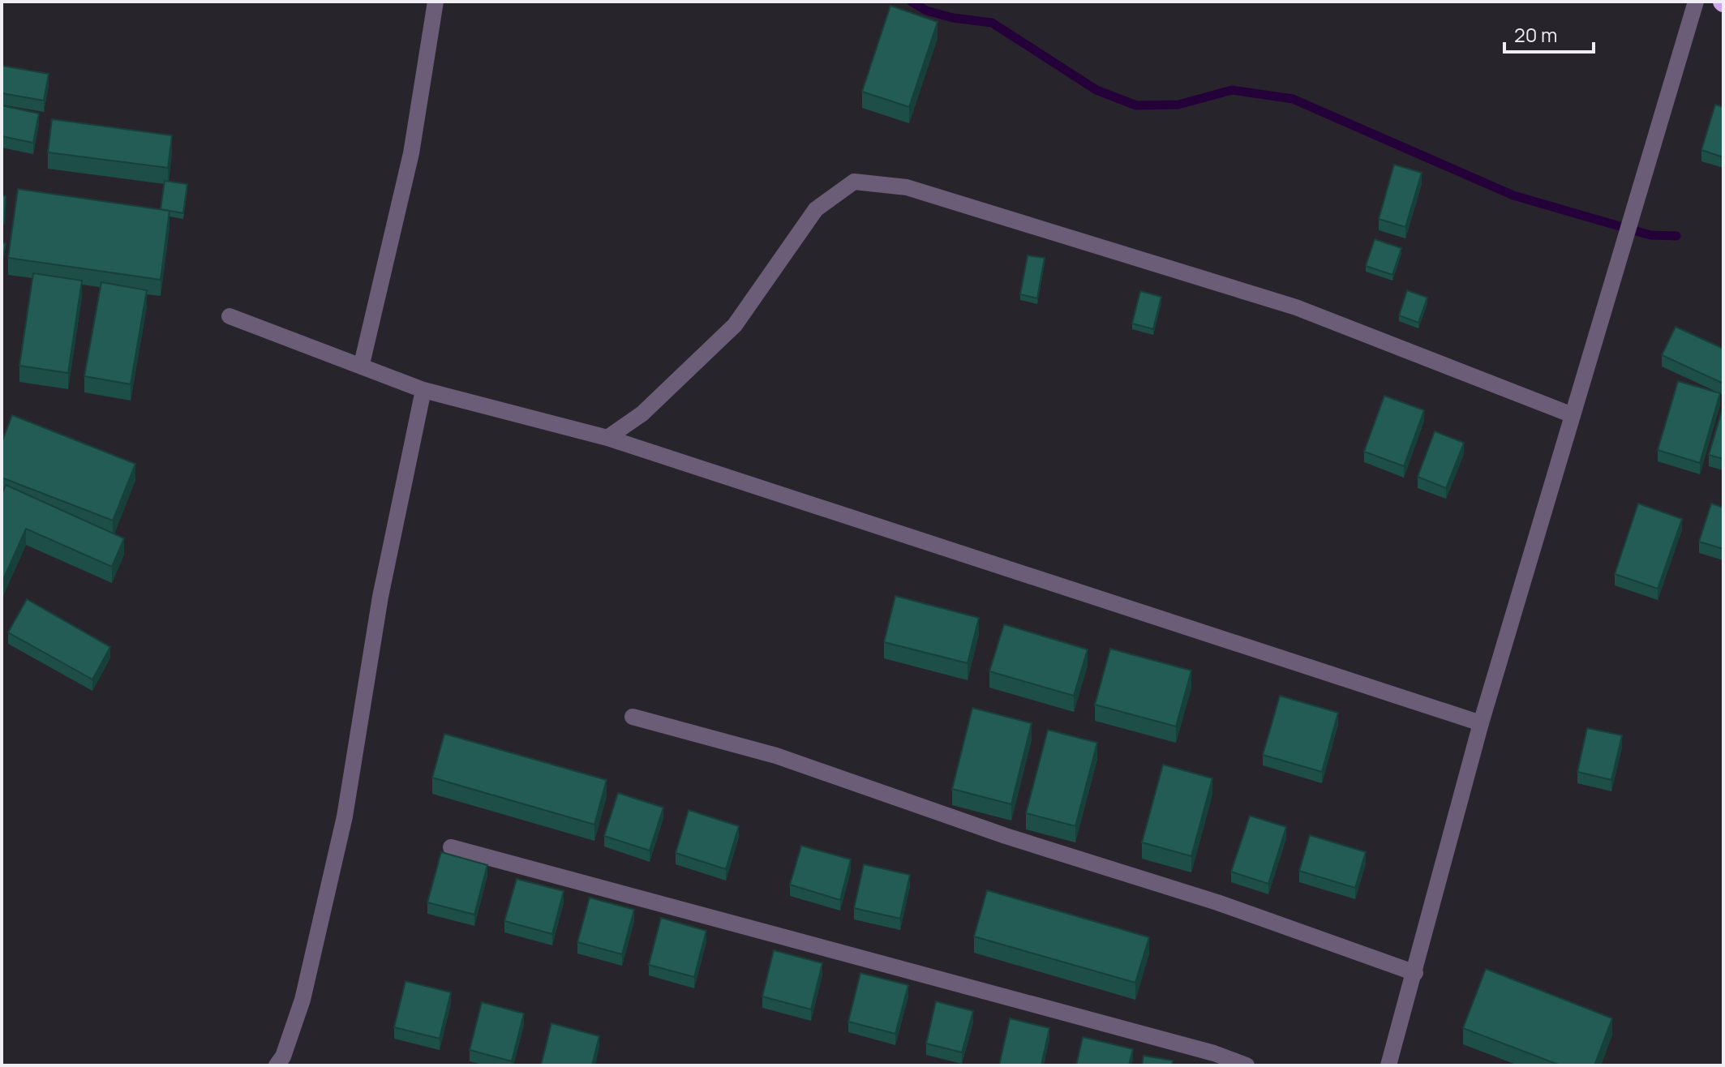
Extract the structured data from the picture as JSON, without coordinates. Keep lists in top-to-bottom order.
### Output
{
  "scale_bar": "20 m"
}
